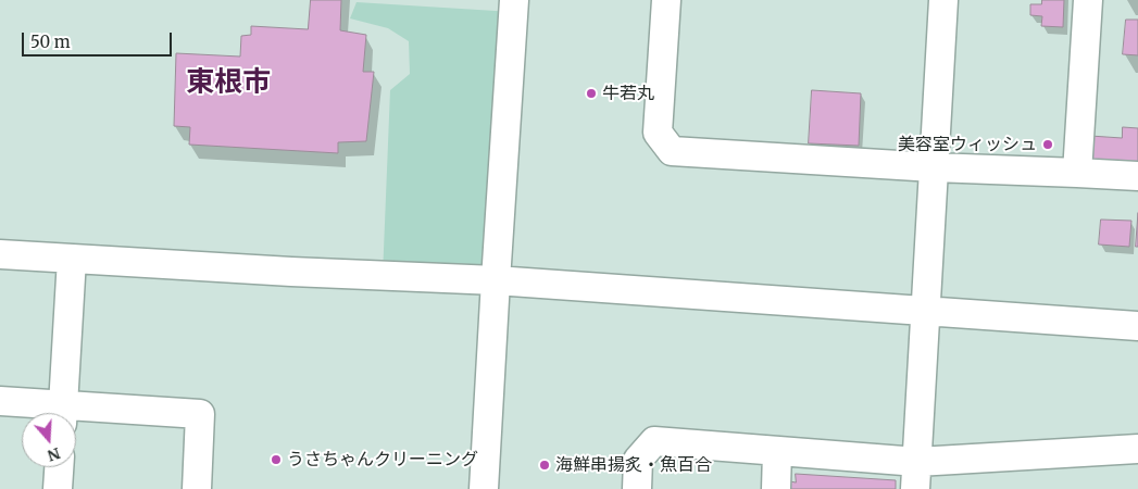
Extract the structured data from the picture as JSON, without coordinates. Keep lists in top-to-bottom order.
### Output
{
  "districts": ["東根市"],
  "places": [
    "牛若丸",
    "美容室ウィッシュ",
    "うさちゃんクリーニング",
    "海鮮串揚炙・魚百合"
  ],
  "scale_bar": "50 m",
  "north": "bottom"
}
